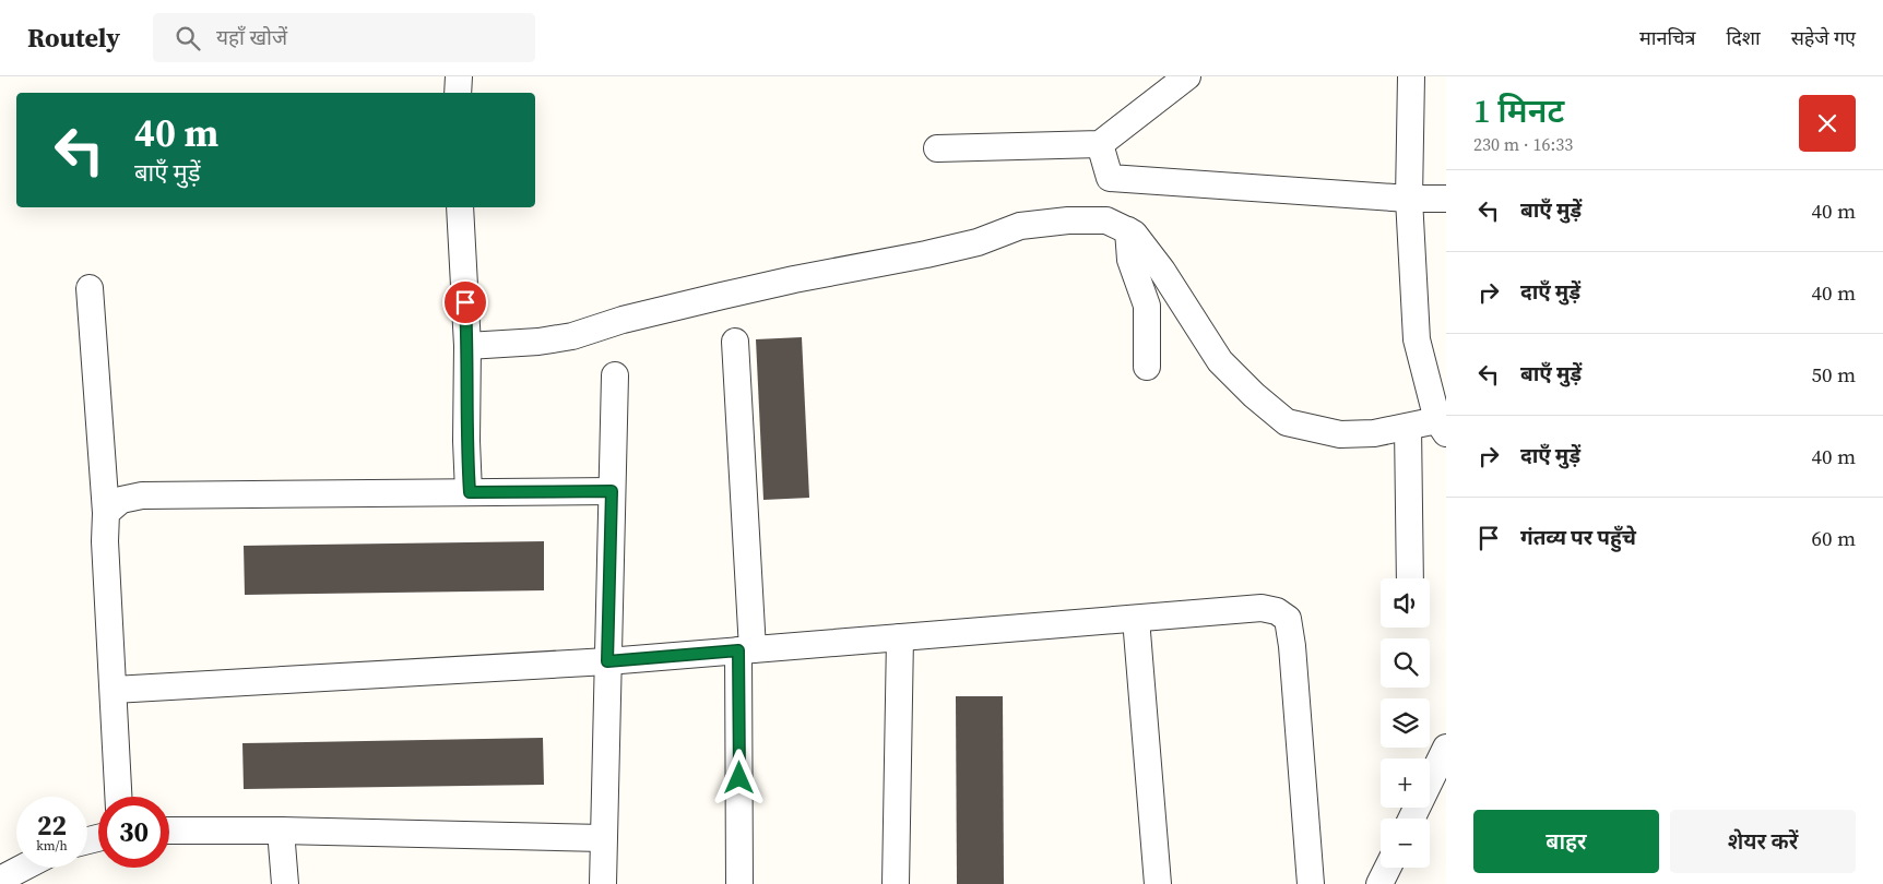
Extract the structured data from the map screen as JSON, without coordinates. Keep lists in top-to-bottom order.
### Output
{
  "page": {
    "header": "Routely",
    "search": "यहाँ खोजें",
    "nav": ["मानचित्र", "दिशा", "सहेजे गए"],
    "heading": ["1 मिनट", "230 m · 16:33"],
    "turn": ["40 m", "बाएँ मुड़ें"],
    "list": [
      {
        "name": "बाएँ मुड़ें",
        "value": "40 m"
      },
      {
        "name": "दाएँ मुड़ें",
        "value": "40 m"
      },
      {
        "name": "बाएँ मुड़ें",
        "value": "50 m"
      },
      {
        "name": "दाएँ मुड़ें",
        "value": "40 m"
      },
      {
        "name": "गंतव्य पर पहुँचे",
        "value": "60 m"
      }
    ],
    "map_buttons": ["+", "−"],
    "speed": "22 km/h",
    "limit": "30",
    "buttons": ["बाहर", "शेयर करें"]
  }
}
